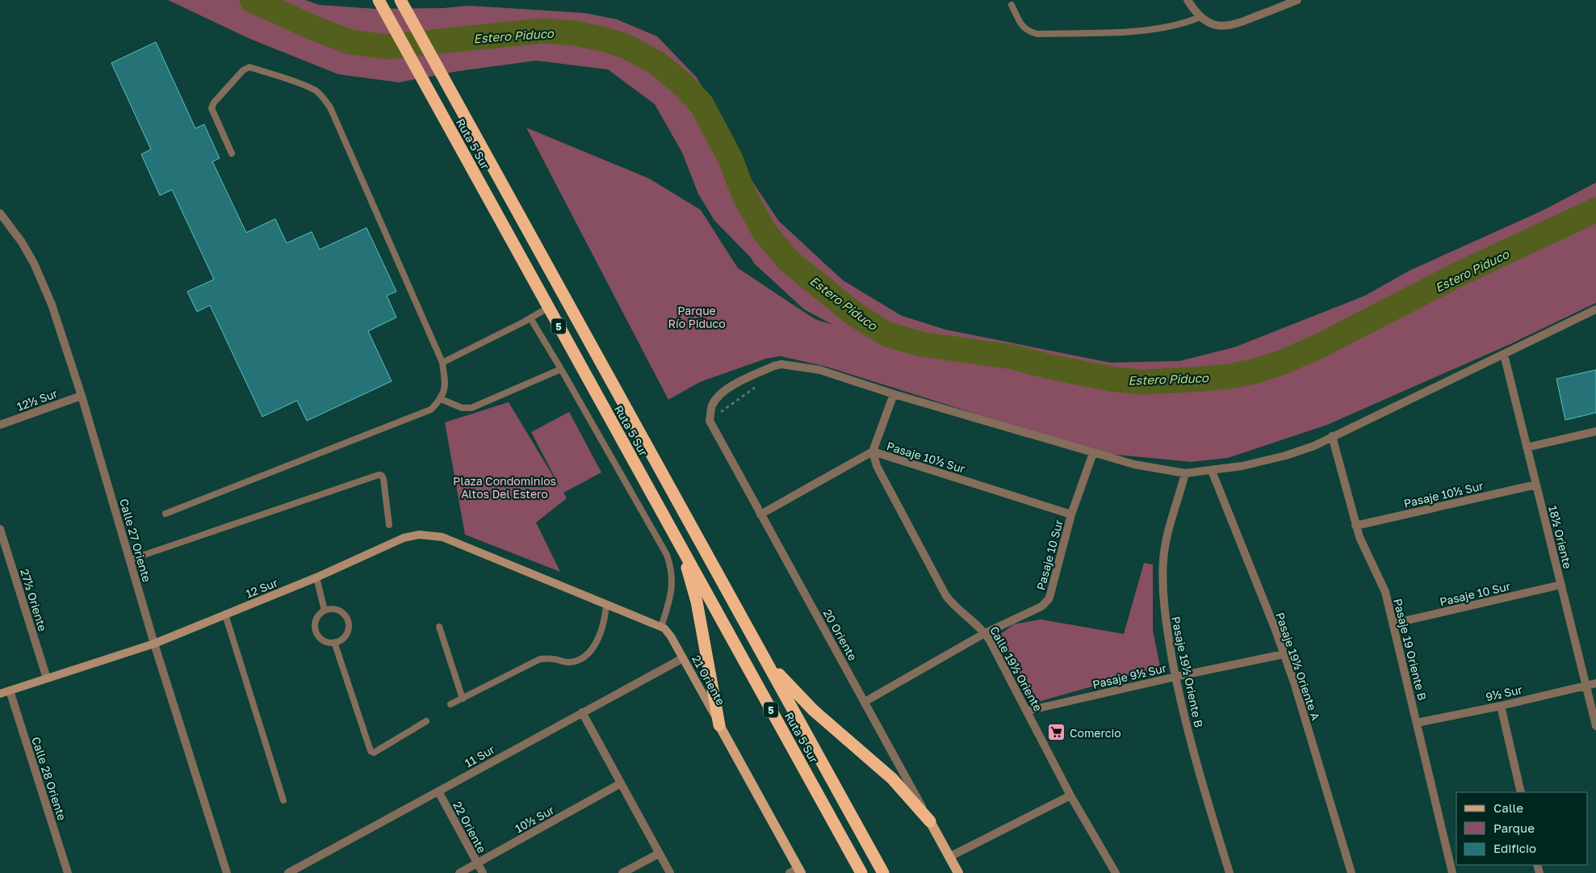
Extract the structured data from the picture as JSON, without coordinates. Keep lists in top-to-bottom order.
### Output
{
  "streets": {
    "highway": ["Ruta 5 Sur", "5"],
    "main road": ["20 Oriente", "21 Oriente"],
    "street": [
      "12½ Sur",
      "Pasaje 10½ Sur",
      "18½ Oriente",
      "Calle 27 Oriente",
      "Pasaje 10 Sur",
      "12 Sur",
      "27½ Oriente",
      "Pasaje 19 Oriente B",
      "Pasaje 19½ Oriente A",
      "Calle 19½ Oriente",
      "Pasaje 19½ Oriente B",
      "Pasaje 9½ Sur",
      "9½ Sur",
      "11 Sur",
      "Calle 28 Oriente",
      "10½ Sur",
      "22 Oriente"
    ]
  },
  "crossings": [
    ["12½ Sur", "Calle 27 Oriente"],
    ["Pasaje 10½ Sur", "18½ Oriente"],
    ["Pasaje 10½ Sur", "Pasaje 10 Sur"],
    ["Pasaje 10½ Sur", "20 Oriente"],
    ["Pasaje 10½ Sur", "Pasaje 19 Oriente B"],
    ["Pasaje 10½ Sur", "Calle 19½ Oriente"],
    ["18½ Oriente", "Pasaje 10 Sur"],
    ["18½ Oriente", "9½ Sur"],
    ["Calle 27 Oriente", "12 Sur"],
    ["Pasaje 10 Sur", "20 Oriente"],
    ["Pasaje 10 Sur", "Pasaje 19 Oriente B"],
    ["Pasaje 10 Sur", "Calle 19½ Oriente"],
    ["12 Sur", "27½ Oriente"],
    ["12 Sur", "21 Oriente"],
    ["12 Sur", "Calle 28 Oriente"],
    ["Pasaje 19 Oriente B", "9½ Sur"],
    ["Pasaje 19½ Oriente A", "Pasaje 9½ Sur"],
    ["Calle 19½ Oriente", "Pasaje 9½ Sur"],
    ["Pasaje 19½ Oriente B", "Pasaje 9½ Sur"],
    ["21 Oriente", "11 Sur"],
    ["11 Sur", "22 Oriente"],
    ["10½ Sur", "22 Oriente"]
  ],
  "water": ["Estero Piduco"],
  "parks": ["Parque Río Piduco", "Plaza Condominios Altos Del Estero"],
  "places": {
    "supermarket": ["Comercio"]
  },
  "legend": ["Calle", "Parque", "Edificio"]
}
